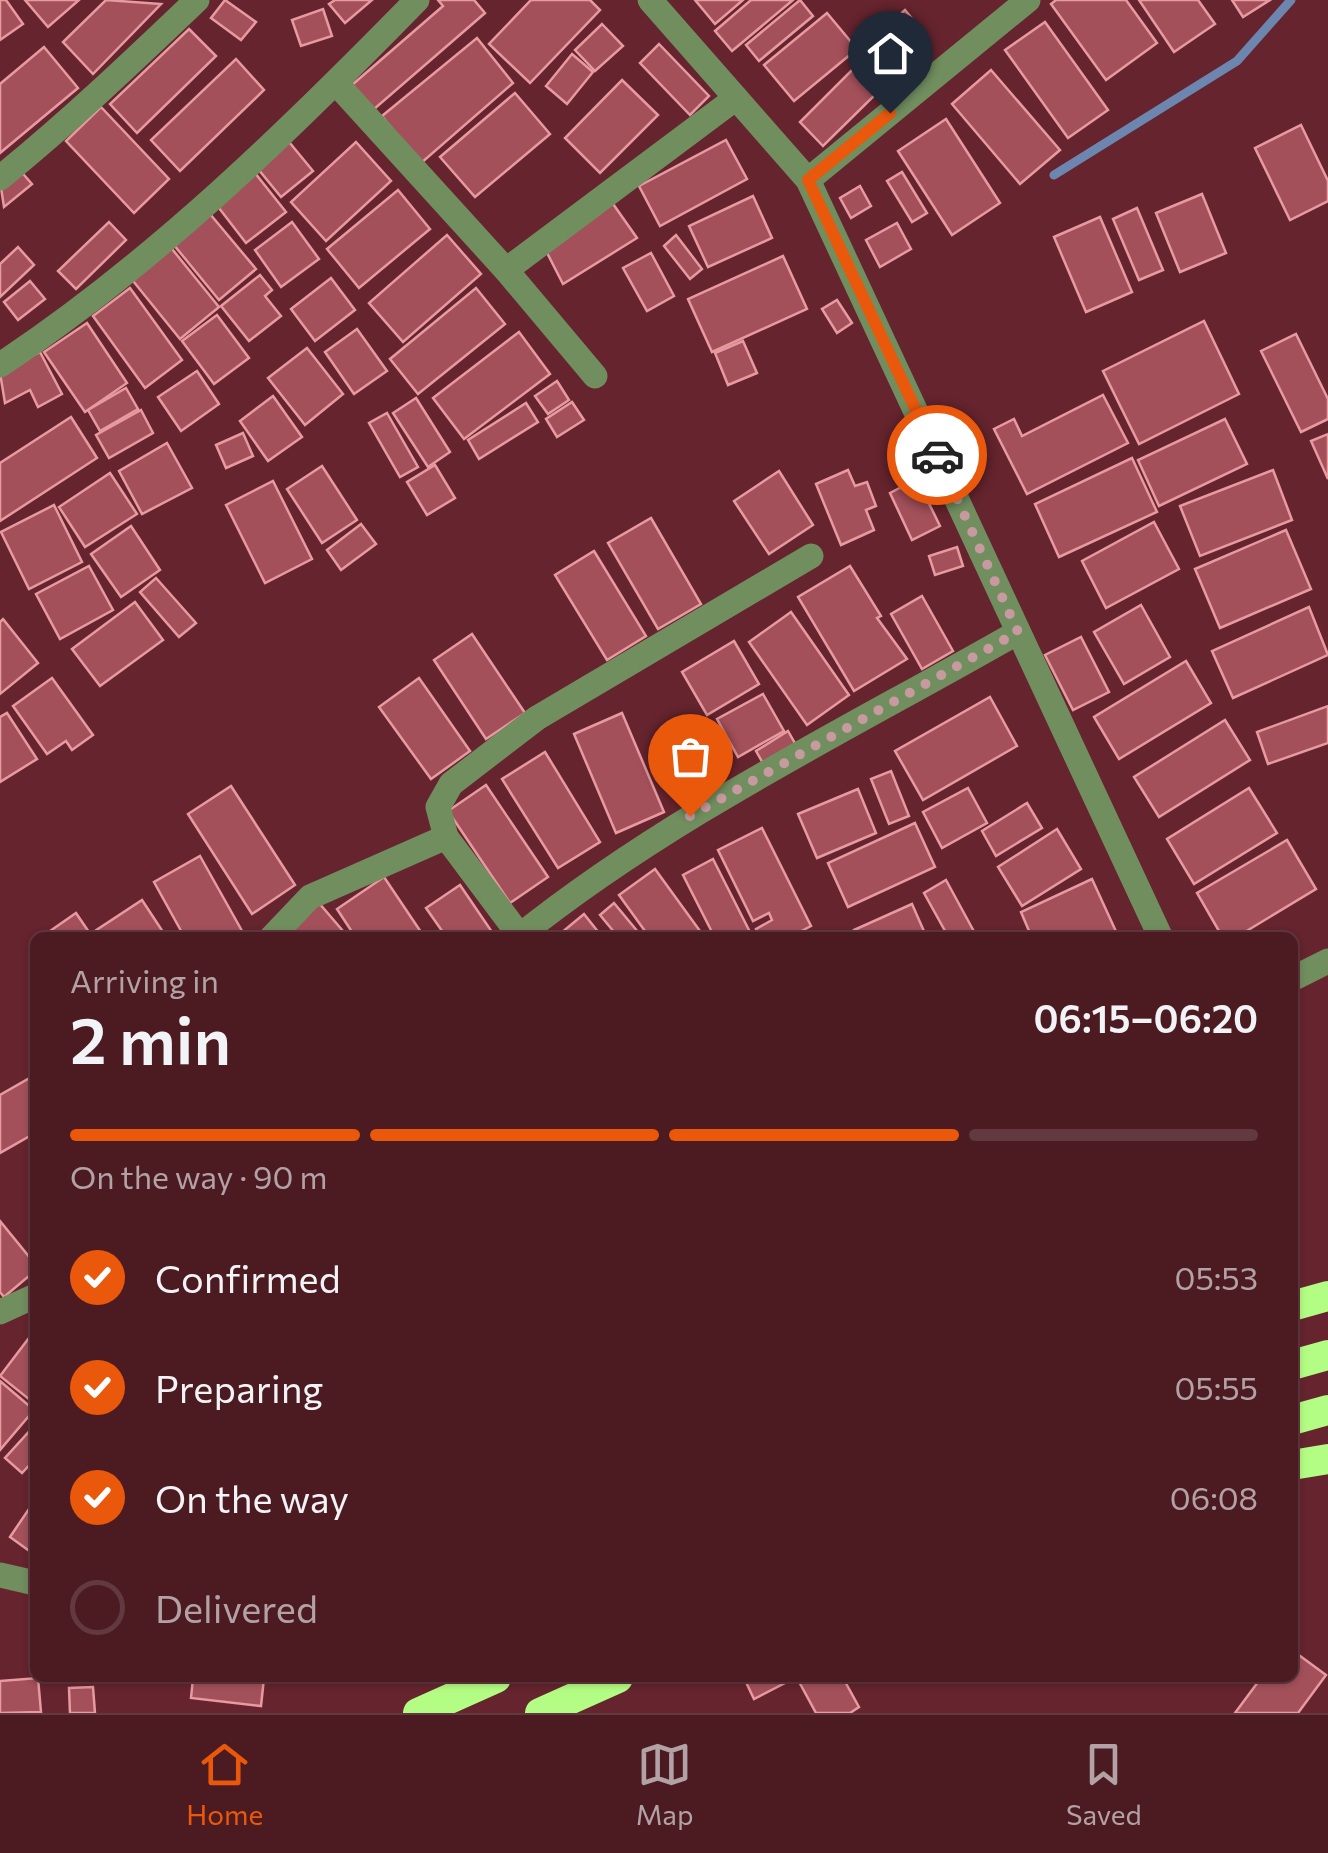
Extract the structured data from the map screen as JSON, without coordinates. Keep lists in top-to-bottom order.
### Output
{
  "page": {
    "heading": ["2 min", "Arriving in", "06:15–06:20"],
    "bar": "On the way · 90 m",
    "list": [
      ["Confirmed", "05:53"],
      ["Preparing", "05:55"],
      ["On the way", "06:08"],
      "Delivered"
    ],
    "tabs": ["Home", "Map", "Saved"]
  }
}
